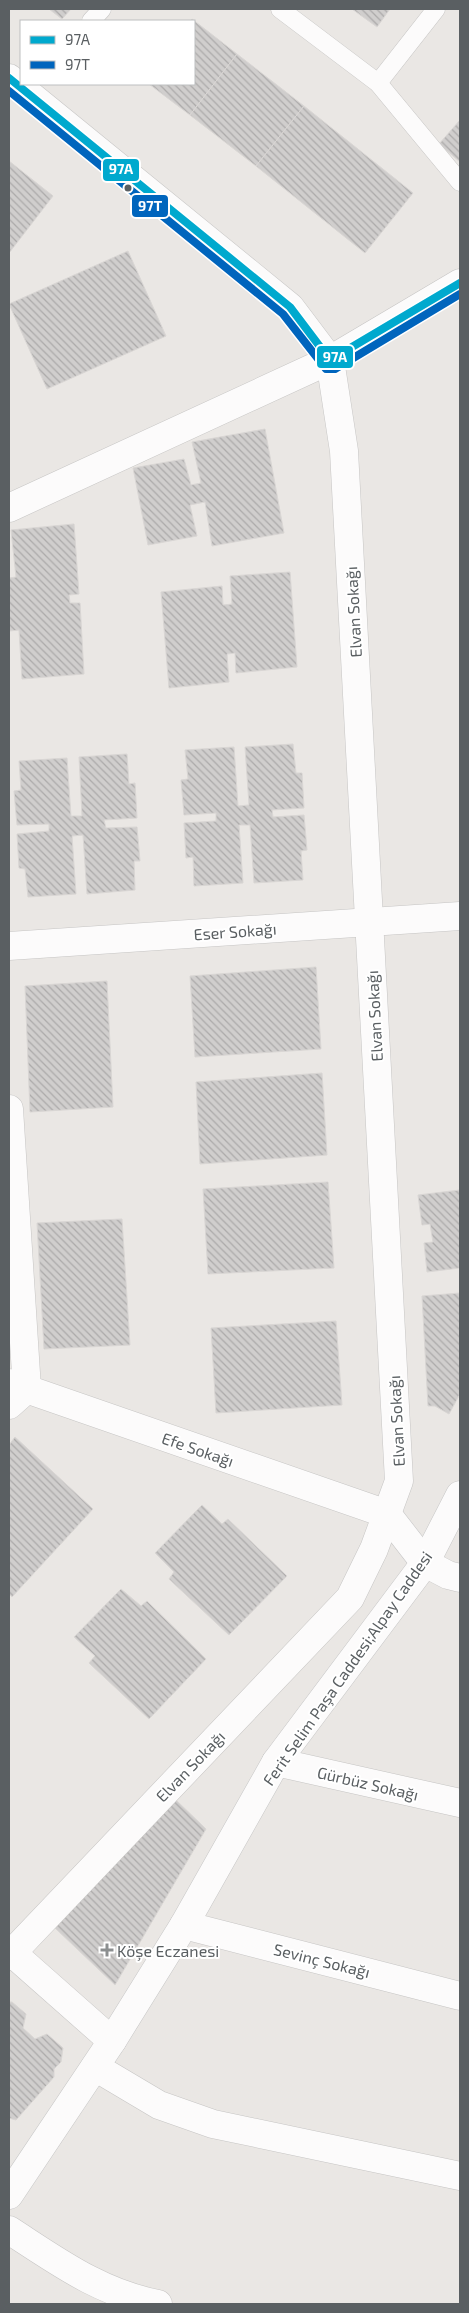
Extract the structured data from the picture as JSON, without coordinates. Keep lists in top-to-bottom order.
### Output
{
  "streets": {
    "street": [
      "Elvan Sokağı",
      "Eser Sokağı",
      "Efe Sokağı",
      "Ferit Selim Paşa Caddesi;Alpay Caddesi",
      "Gürbüz Sokağı",
      "Sevinç Sokağı"
    ]
  },
  "crossings": [
    ["Elvan Sokağı", "Eser Sokağı"],
    ["Elvan Sokağı", "Efe Sokağı"],
    ["Ferit Selim Paşa Caddesi;Alpay Caddesi", "Gürbüz Sokağı"],
    ["Ferit Selim Paşa Caddesi;Alpay Caddesi", "Sevinç Sokağı"]
  ],
  "places": {
    "health": ["Köşe Eczanesi"]
  },
  "lines": ["transit line 97A", "transit line 97T"],
  "legend": ["97A", "97T"]
}
